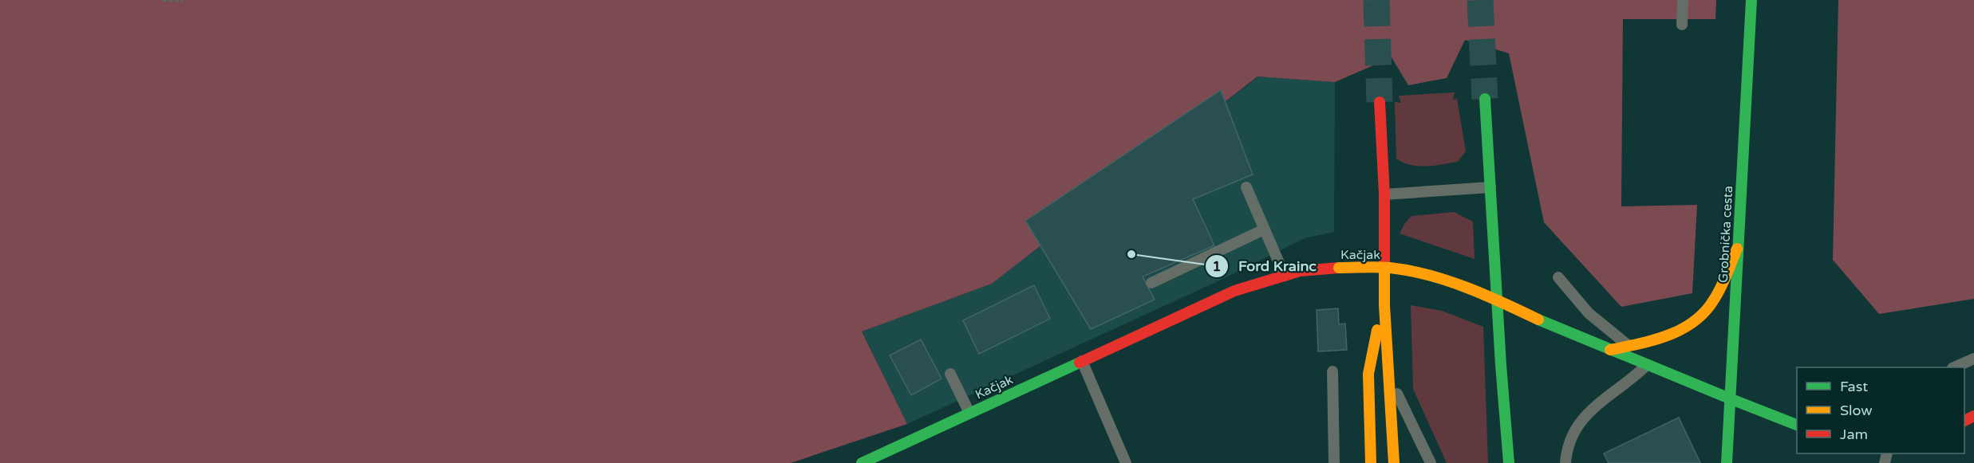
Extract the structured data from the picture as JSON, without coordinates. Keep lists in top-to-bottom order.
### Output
{
  "streets": {
    "main road": ["Grobnička cesta", "Kačjak"]
  },
  "crossings": [
    ["Grobnička cesta", "Kačjak"]
  ],
  "places": ["Ford Krainc"],
  "legend": ["Fast", "Slow", "Jam"]
}
